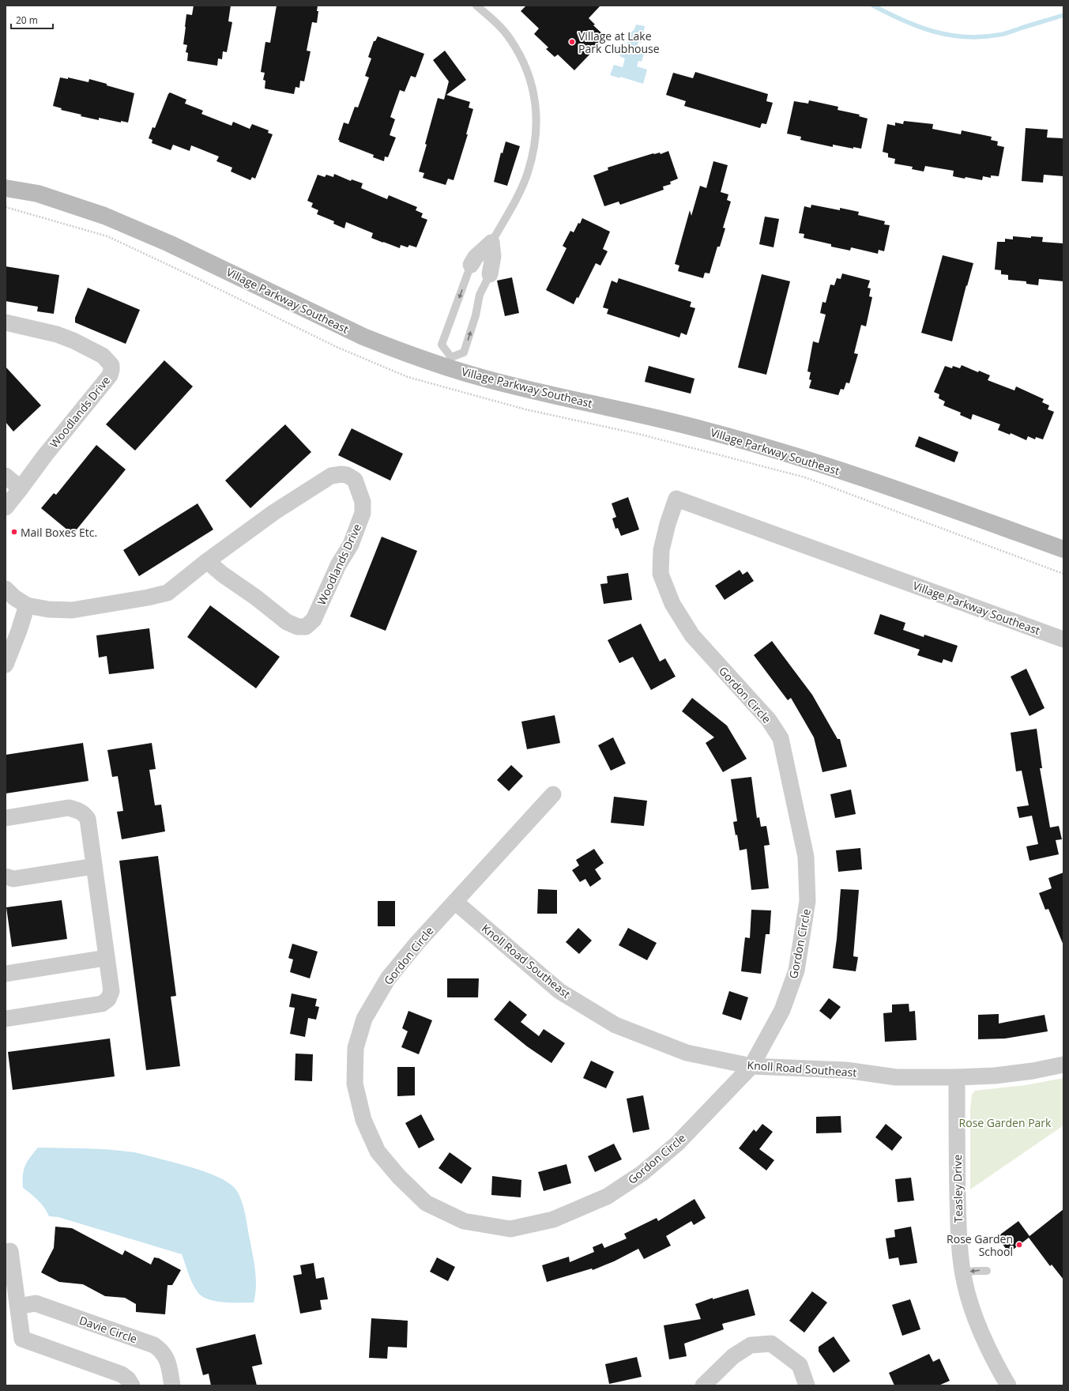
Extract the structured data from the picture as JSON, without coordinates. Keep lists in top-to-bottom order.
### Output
{
  "streets": {
    "street": [
      "Village Parkway Southeast",
      "Woodlands Drive",
      "Gordon Circle",
      "Knoll Road Southeast",
      "Teasley Drive",
      "Davie Circle"
    ]
  },
  "crossings": [
    ["Village Parkway Southeast", "Gordon Circle"],
    ["Gordon Circle", "Knoll Road Southeast"],
    ["Knoll Road Southeast", "Teasley Drive"]
  ],
  "parks": ["Rose Garden Park"],
  "places": ["Village at Lake Park Clubhouse", "Mail Boxes Etc.", "Rose Garden School"],
  "scale_bar": "20 m"
}
